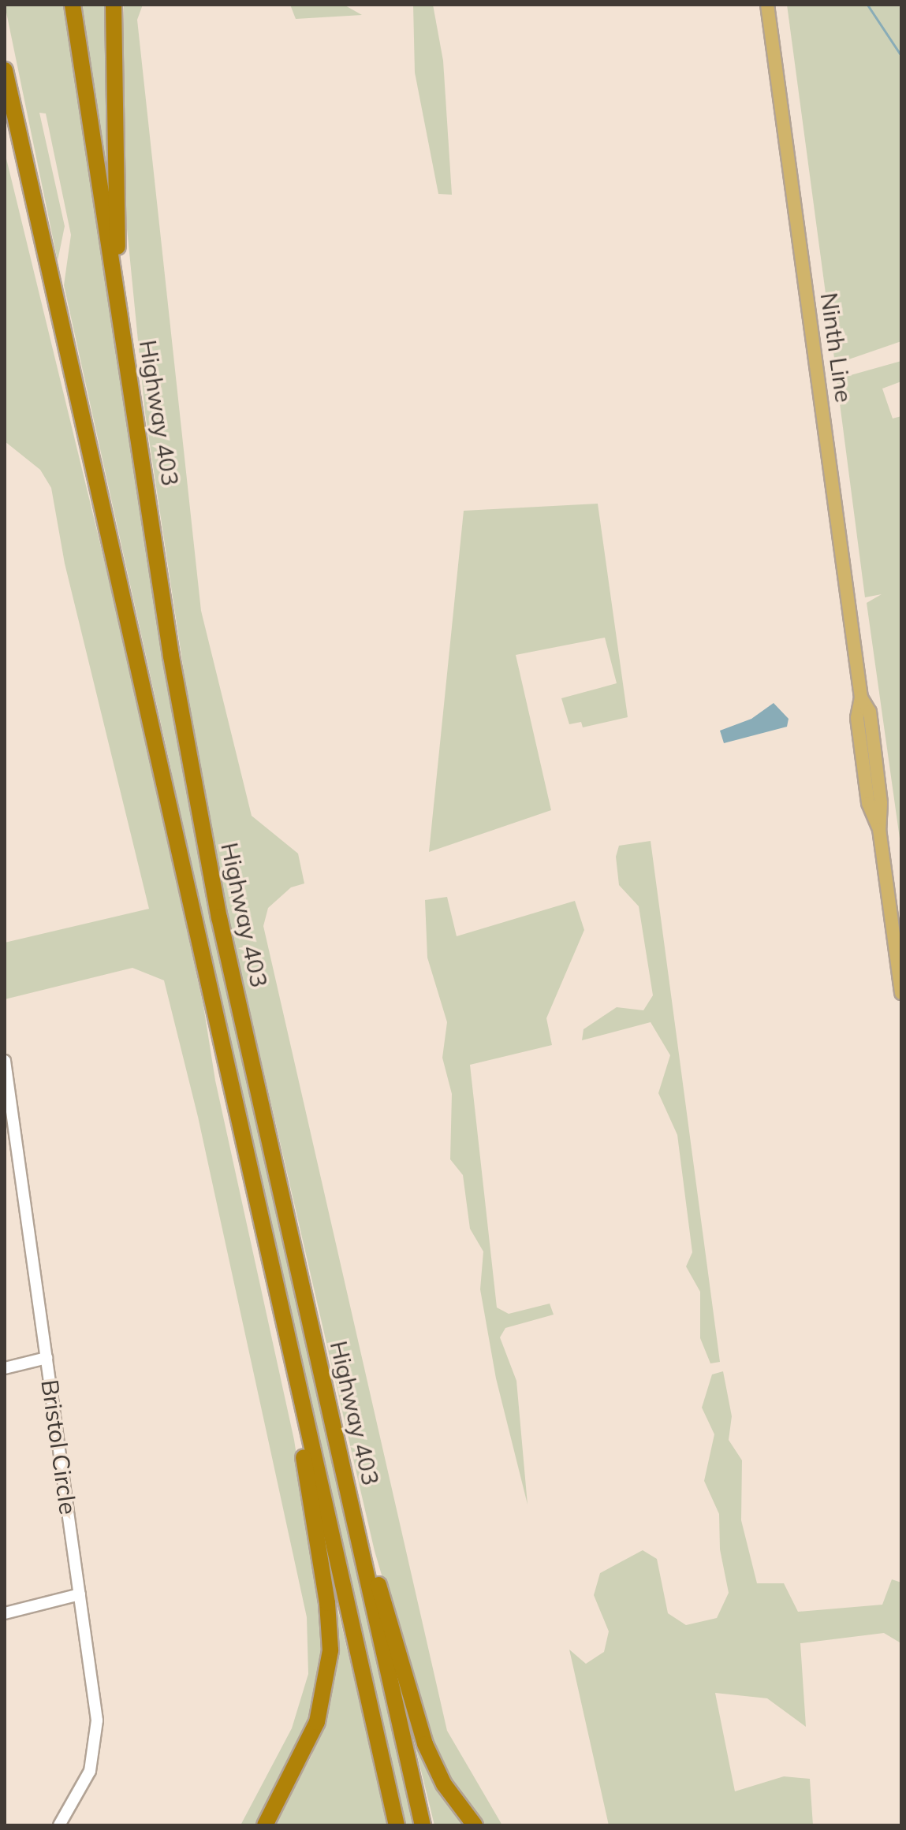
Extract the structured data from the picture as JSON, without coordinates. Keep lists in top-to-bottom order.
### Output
{
  "streets": {
    "highway": ["Highway 403"],
    "main road": ["Ninth Line"],
    "street": ["Bristol Circle"]
  }
}
